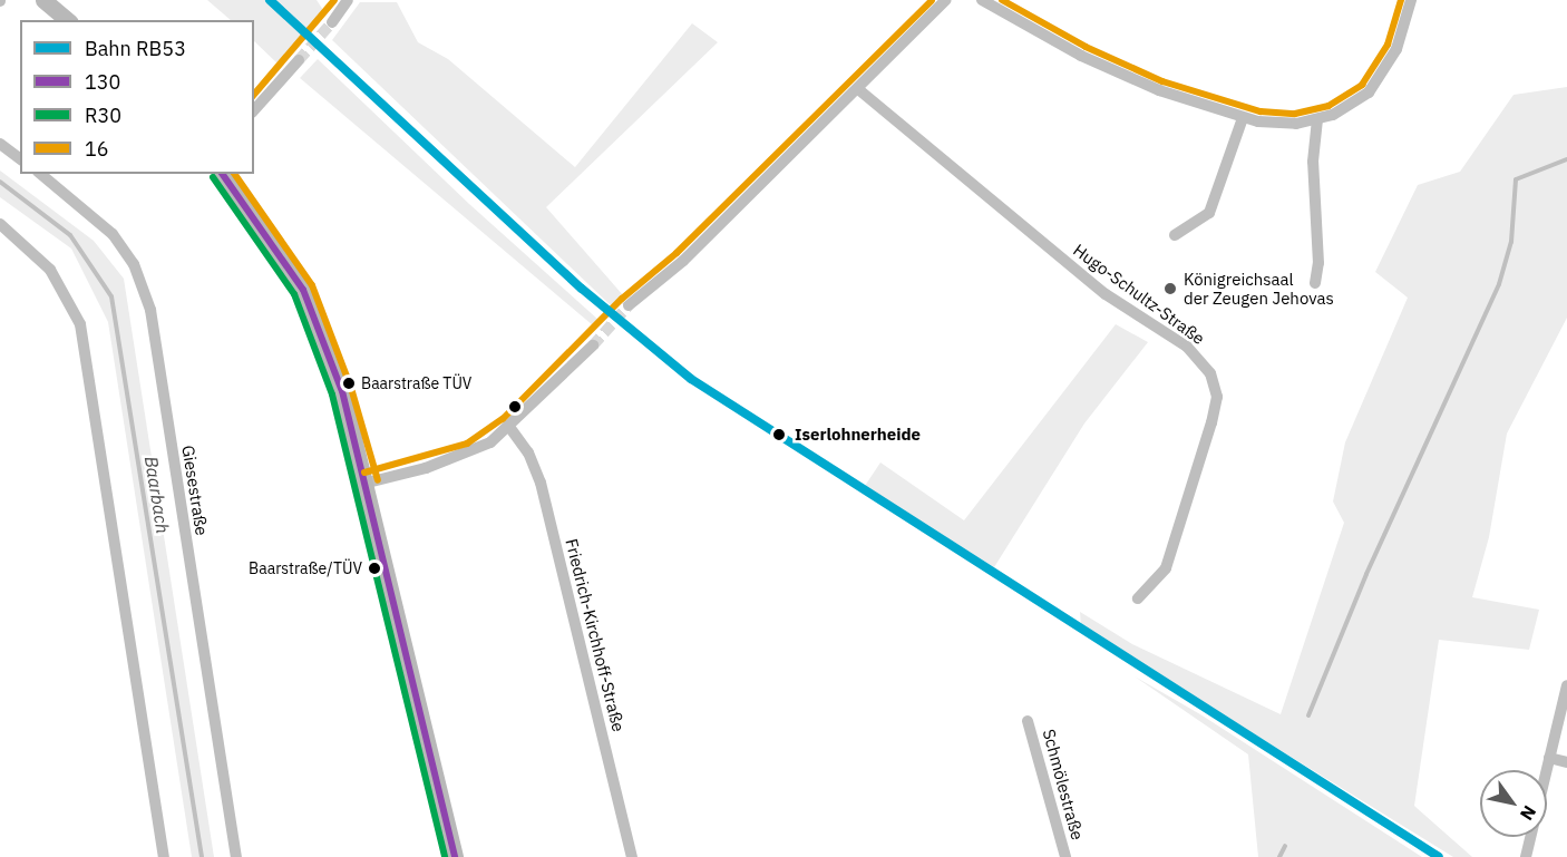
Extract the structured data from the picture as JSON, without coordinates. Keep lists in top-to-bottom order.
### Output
{
  "streets": {
    "street": [
      "Hugo-Schultz-Straße",
      "Giesestraße",
      "Friedrich-Kirchhoff-Straße",
      "Schmölestraße"
    ]
  },
  "water": ["Baarbach"],
  "places": [
    "Königreichsaal der Zeugen Jehovas",
    "Baarstraße TÜV",
    "Iserlohnerheide",
    "Baarstraße/TÜV"
  ],
  "lines": [
    "rail line RB53",
    "transit line 16",
    "transit line 130",
    "transit line R30"
  ],
  "legend": [
    "Bahn RB53",
    "130",
    "R30",
    "16"
  ],
  "north": "bottom right"
}
